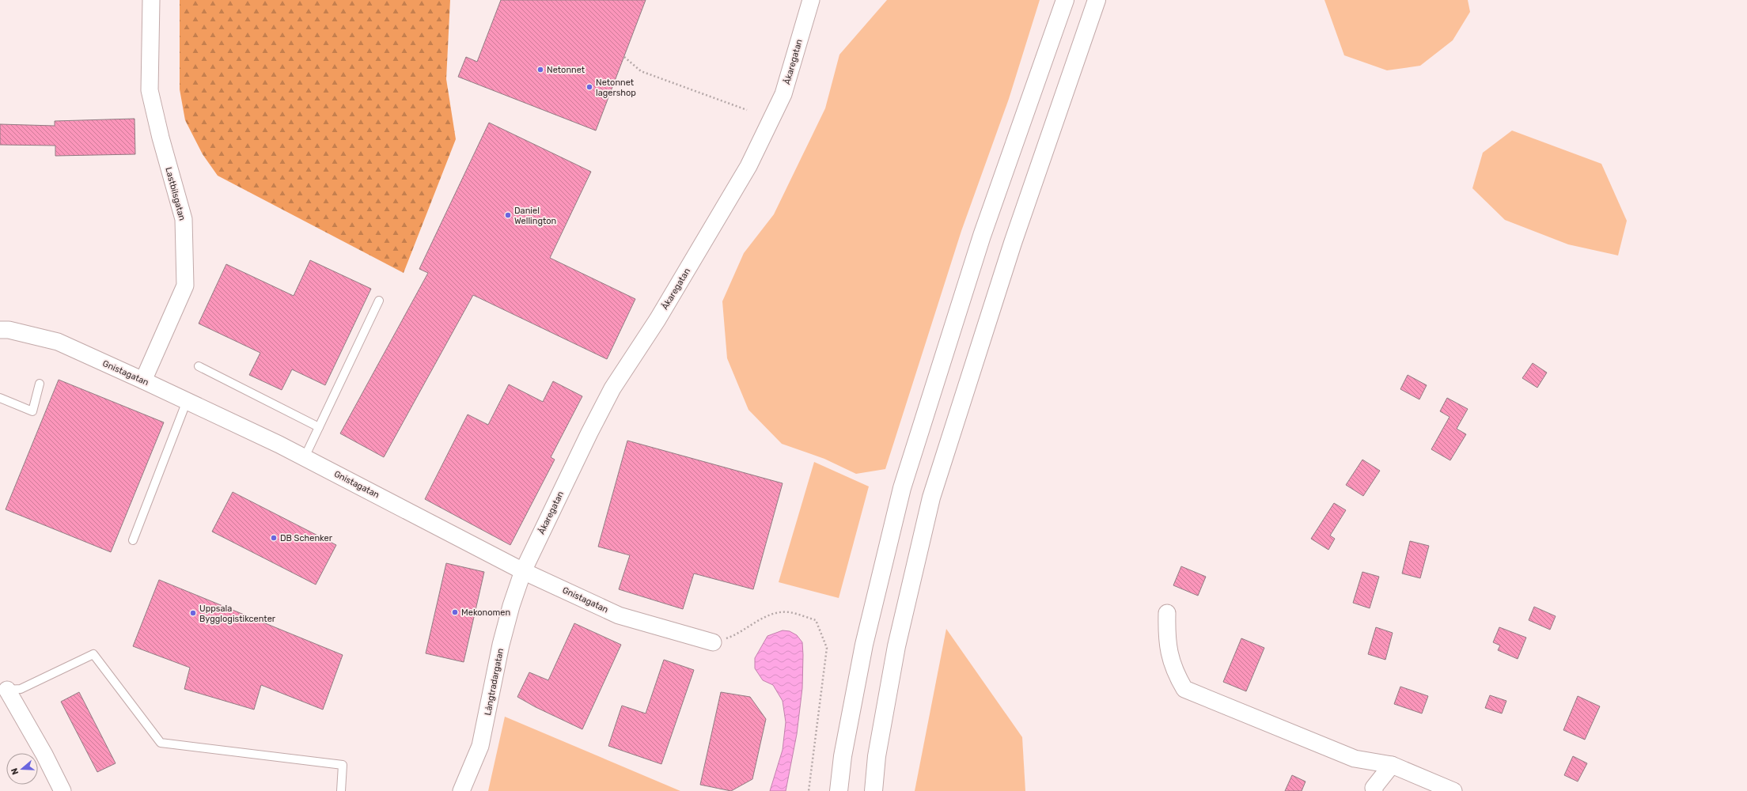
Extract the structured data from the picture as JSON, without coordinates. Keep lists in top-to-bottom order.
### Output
{
  "streets": {
    "street": [
      "Åkaregatan",
      "Lastbilsgatan",
      "Gnistagatan",
      "Långtradargatan"
    ]
  },
  "crossings": [
    ["Åkaregatan", "Gnistagatan"],
    ["Åkaregatan", "Långtradargatan"],
    ["Lastbilsgatan", "Gnistagatan"],
    ["Gnistagatan", "Långtradargatan"]
  ],
  "places": [
    "Netonnet",
    "Netonnet lagershop",
    "Daniel Wellington",
    "DB Schenker",
    "Mekonomen",
    "Uppsala Bygglogistikcenter"
  ],
  "north": "left"
}
